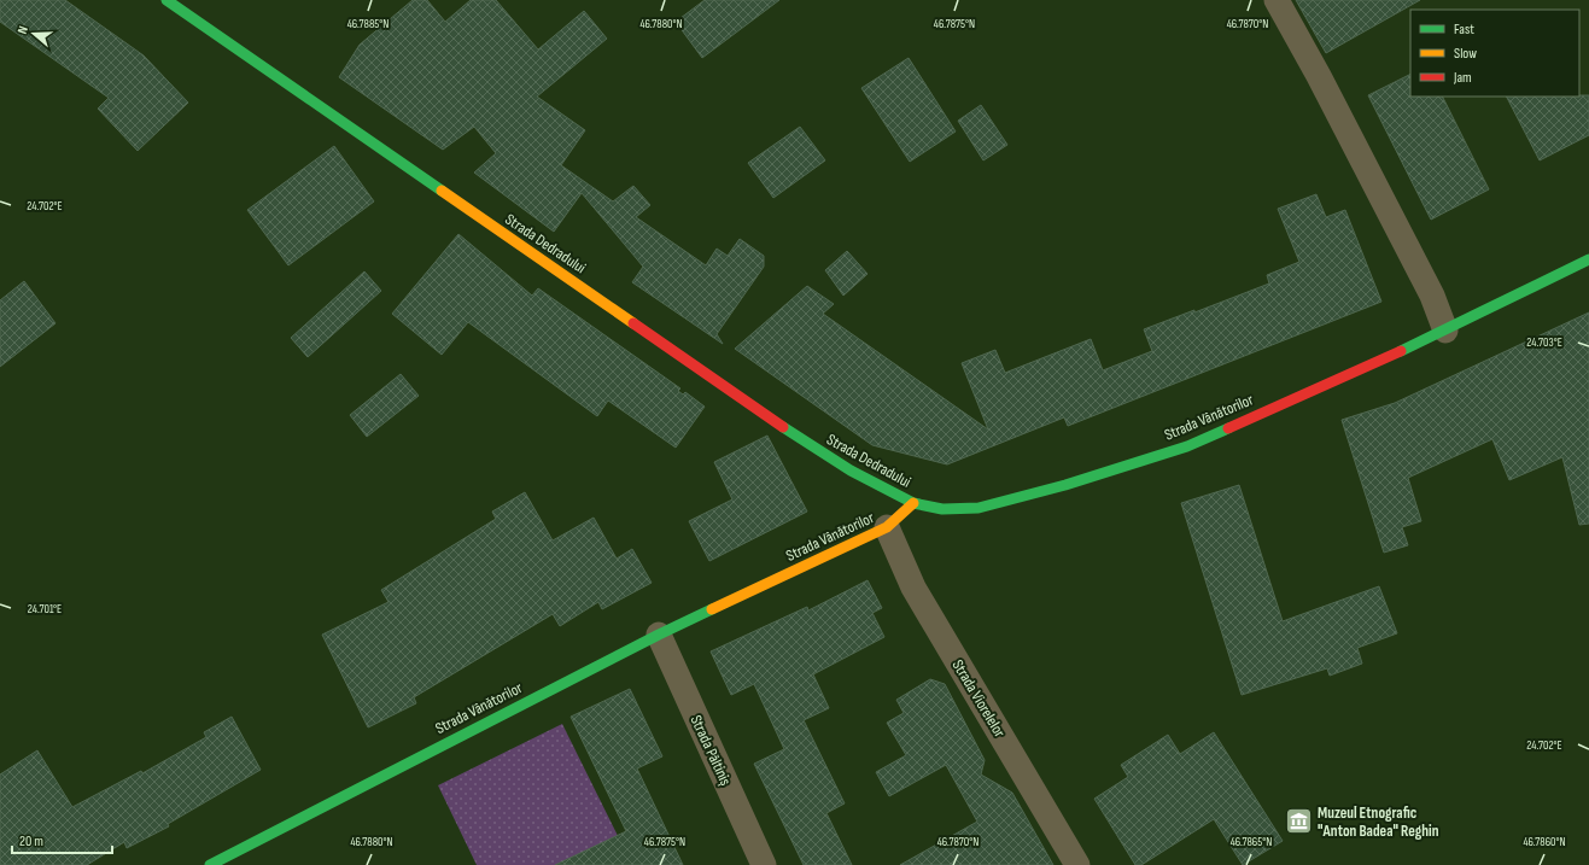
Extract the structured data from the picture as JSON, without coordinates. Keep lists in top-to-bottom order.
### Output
{
  "streets": {
    "main road": ["Strada Dedradului", "Strada Vânătorilor"],
    "street": ["Strada Viorelelor", "Strada Păltiniș"]
  },
  "crossings": [
    ["Strada Dedradului", "Strada Vânătorilor"],
    ["Strada Vânătorilor", "Strada Viorelelor"],
    ["Strada Vânătorilor", "Strada Păltiniș"]
  ],
  "places": {
    "museum": ["Muzeul Etnografic \"Anton Badea\" Reghin"]
  },
  "legend": ["Fast", "Slow", "Jam"],
  "scale_bar": "20 m",
  "north": "left",
  "coordinates": [
    "46.7885°N",
    "46.7880°N",
    "46.7875°N",
    "46.7870°N",
    "24.702°E",
    "24.703°E",
    "24.701°E",
    "46.7865°N",
    "46.7860°N"
  ]
}
